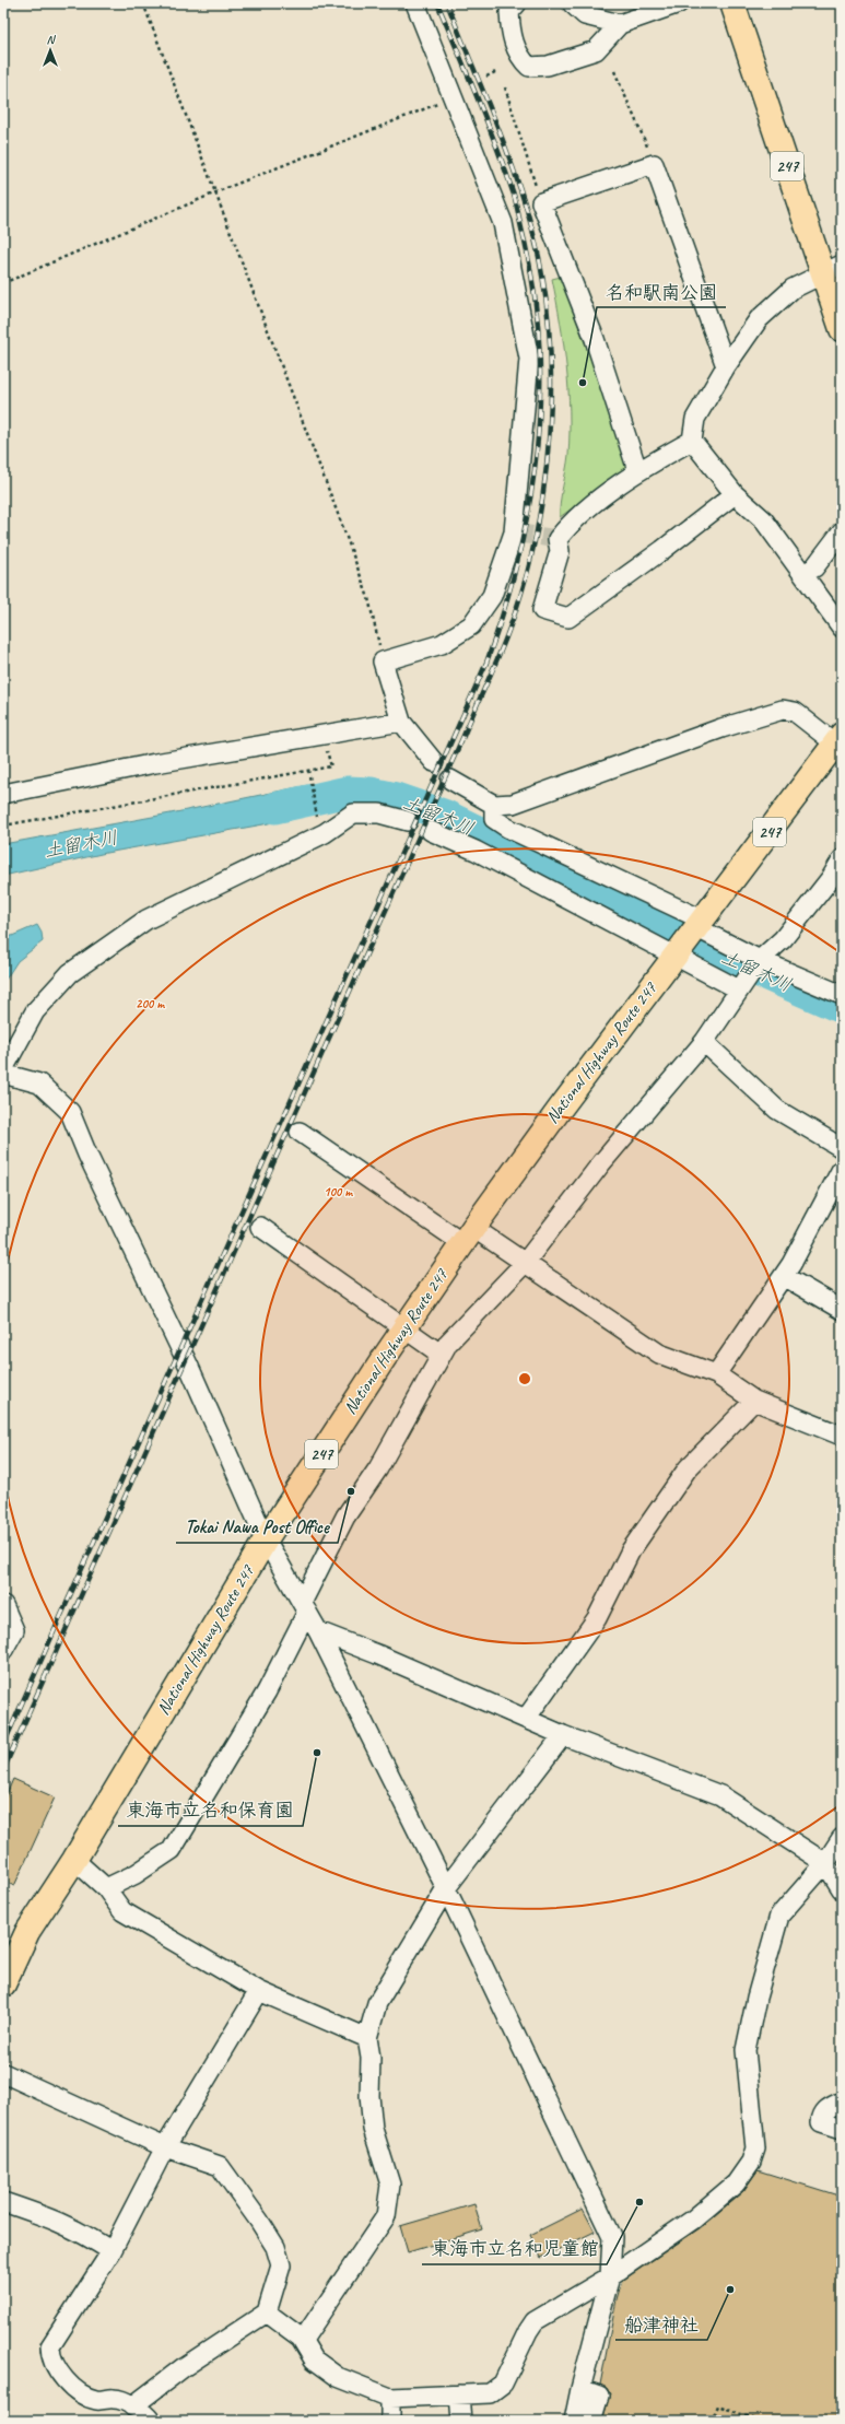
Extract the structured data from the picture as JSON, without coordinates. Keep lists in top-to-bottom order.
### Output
{
  "streets": {
    "highway": ["247", "National Highway Route 247"]
  },
  "water": ["土留木川"],
  "places": [
    "名和駅南公園",
    "Tokai Nawa Post Office",
    "東海市立名和保育園",
    "東海市立名和児童館",
    "船津神社"
  ],
  "north": "top",
  "rings": ["200 m", "100 m"]
}
